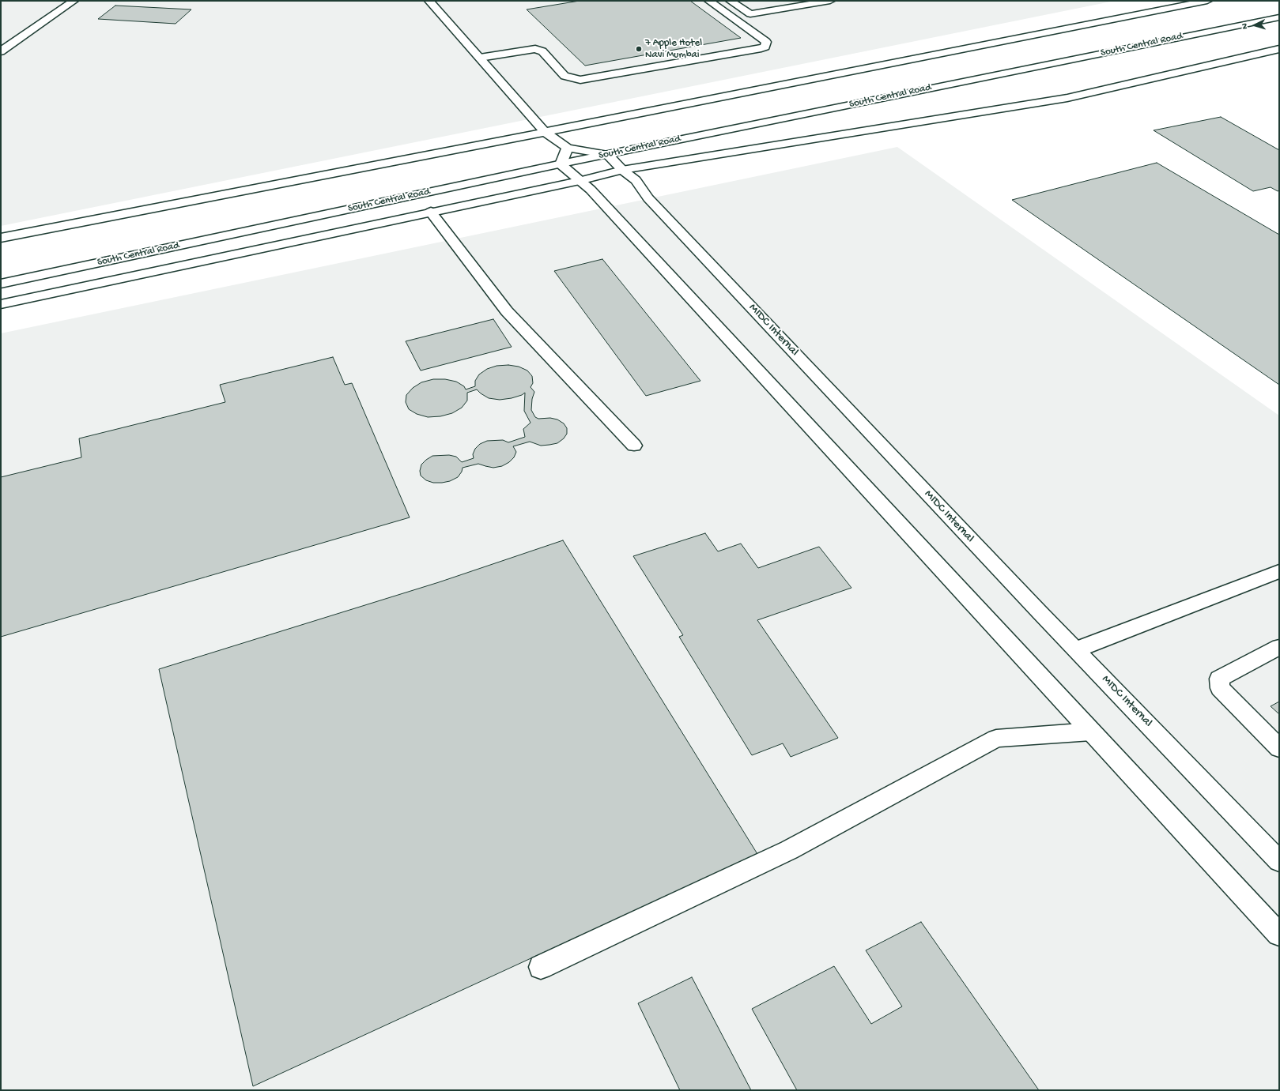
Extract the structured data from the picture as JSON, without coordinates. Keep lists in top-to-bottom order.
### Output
{
  "streets": {
    "street": ["South Central Road", "MIDC Internal"]
  },
  "crossings": [
    ["South Central Road", "MIDC Internal"]
  ],
  "places": ["7 Apple Hotel Navi Mumbai"],
  "north": "left"
}
